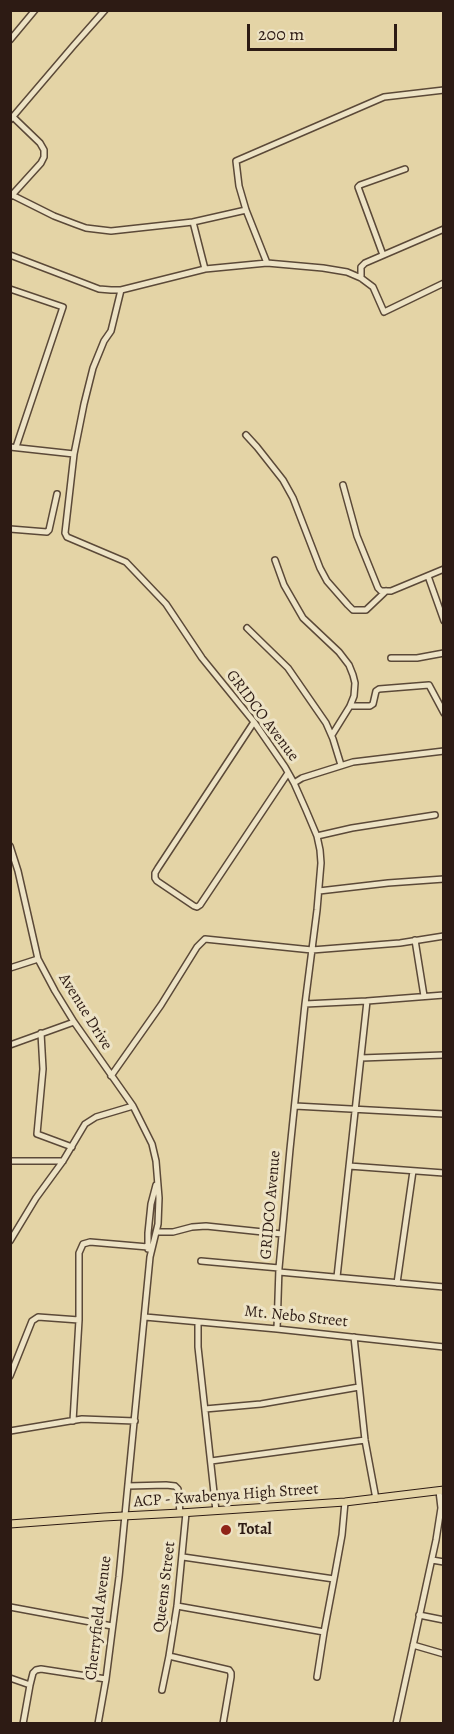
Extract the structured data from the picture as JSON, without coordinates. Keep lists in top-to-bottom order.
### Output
{
  "streets": {
    "main road": ["ACP - Kwabenya High Street"],
    "street": [
      "GRIDCO Avenue",
      "Avenue Drive",
      "Mt. Nebo Street",
      "Queens Street",
      "Cherryfield Avenue"
    ]
  },
  "crossings": [
    ["GRIDCO Avenue", "Mt. Nebo Street"],
    ["Mt. Nebo Street", "Cherryfield Avenue"],
    ["ACP - Kwabenya High Street", "Queens Street"],
    ["ACP - Kwabenya High Street", "Cherryfield Avenue"],
    ["Queens Street", "Cherryfield Avenue"]
  ],
  "places": ["Total"],
  "scale_bar": "200 m"
}
